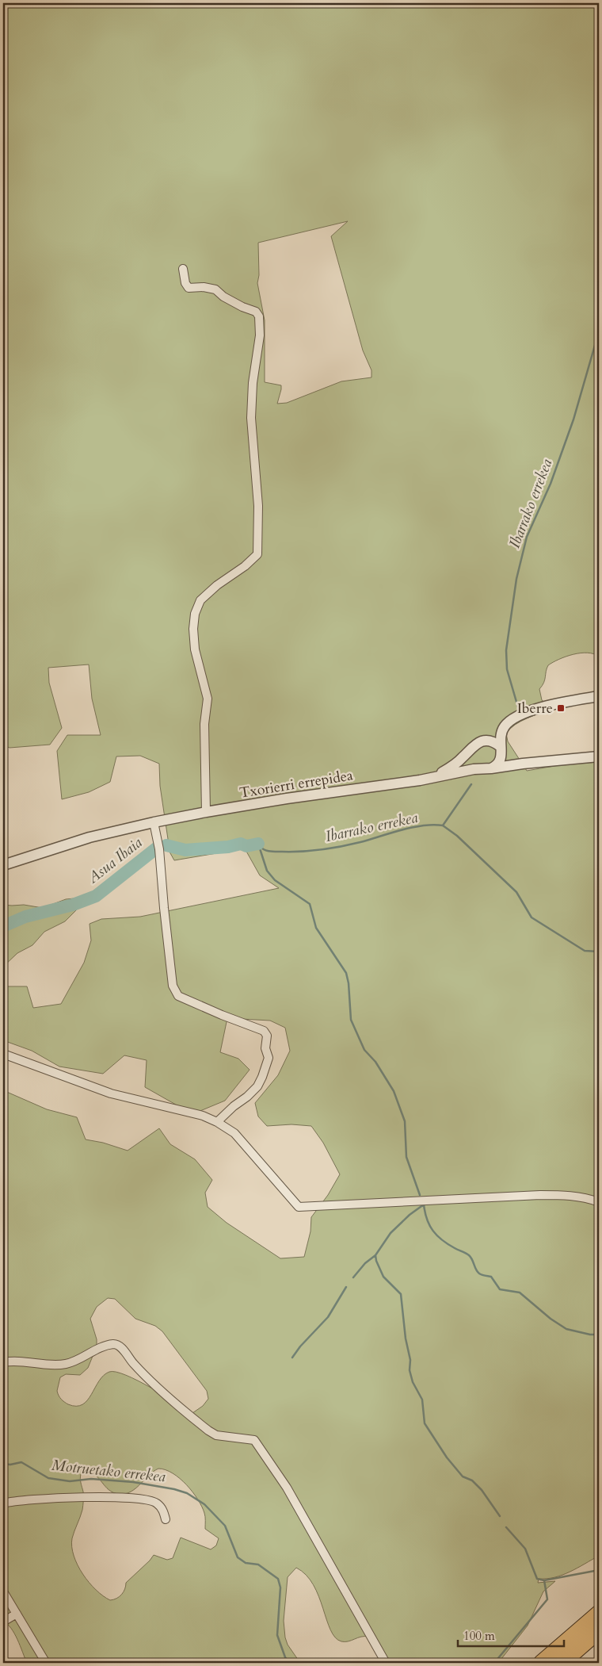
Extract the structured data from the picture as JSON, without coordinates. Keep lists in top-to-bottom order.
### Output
{
  "streets": {
    "street": ["Txorierri errepidea"]
  },
  "water": ["Ibarrako errekea", "Asua Ibaia", "Motruetako errekea"],
  "places": {
    "transit": ["Iberre"]
  },
  "scale_bar": "100 m"
}
